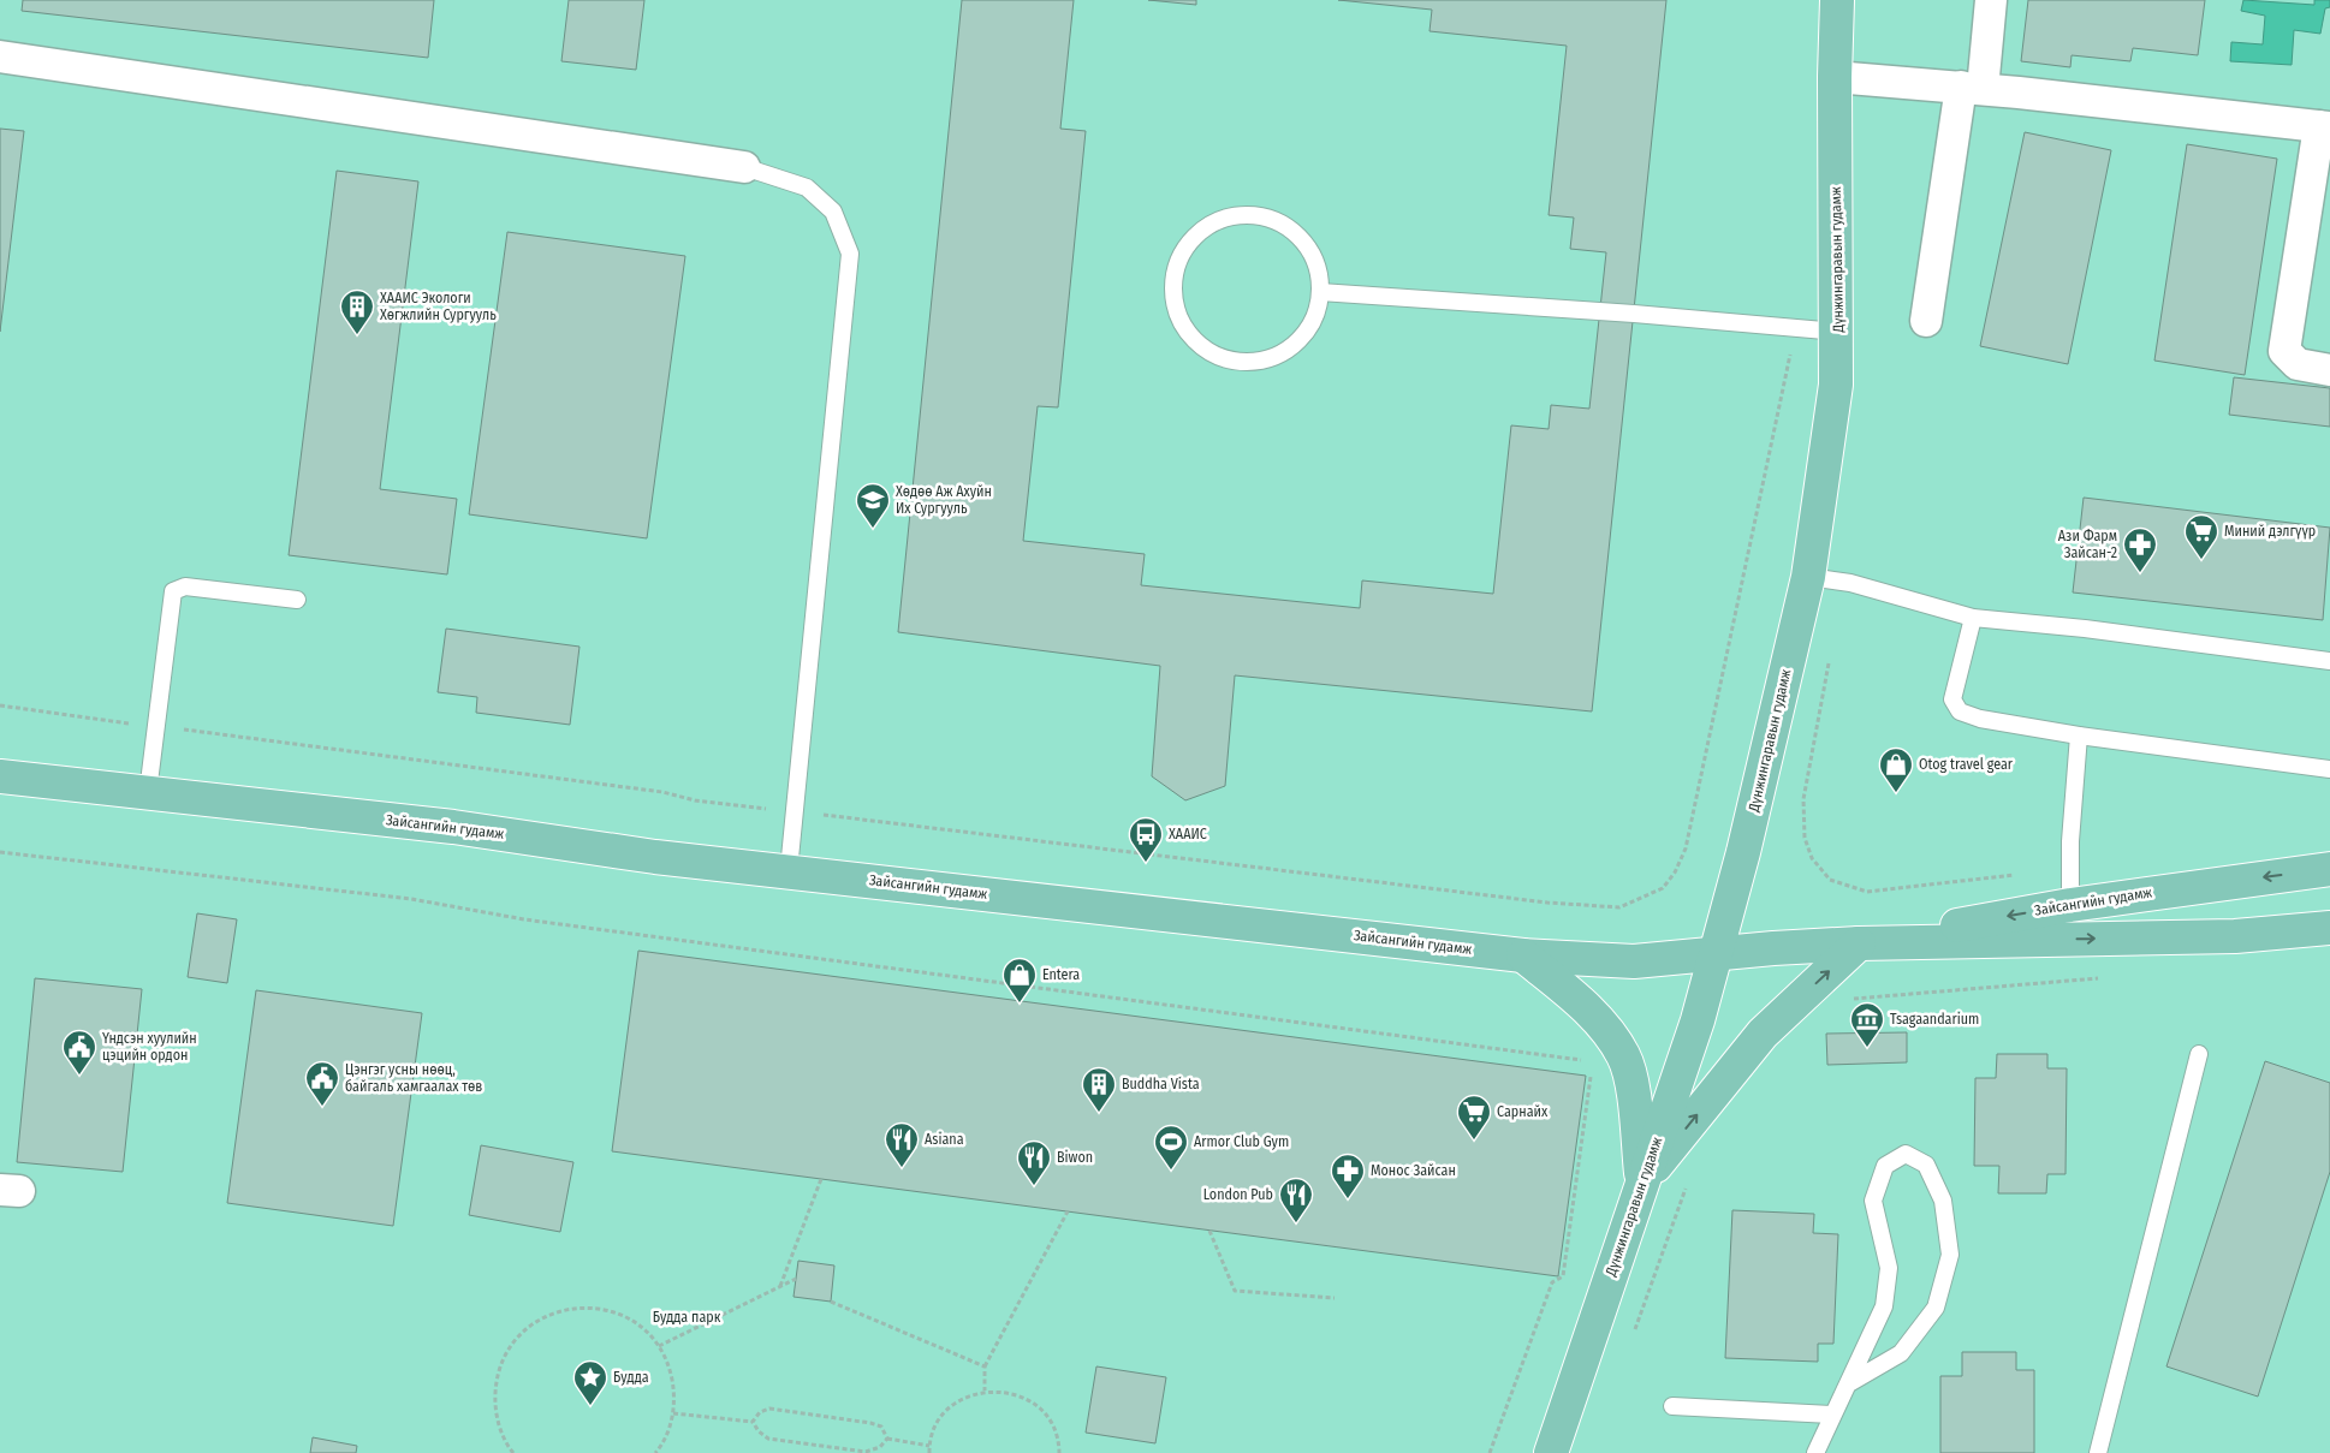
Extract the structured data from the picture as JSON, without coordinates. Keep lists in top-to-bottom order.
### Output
{
  "streets": {
    "main road": ["Дүнжингаравын гудамж", "Зайсангийн гудамж"]
  },
  "crossings": [
    ["Дүнжингаравын гудамж", "Зайсангийн гудамж"]
  ],
  "parks": ["Будда парк"],
  "places": {
    "building": ["ХААИС Экологи Хөгжлийн Сургууль", "Buddha Vista"],
    "school or university": ["Хөдөө Аж Ахуйн Их Сургууль"],
    "supermarket": ["Миний дэлгүүр", "Сарнайх"],
    "pharmacy": ["Ази Фарм Зайсан-2", "Монос Зайсан"],
    "shop": ["Otog travel gear", "Entera"],
    "bus stop": ["ХААИС"],
    "museum": ["Tsagaandarium"],
    "public building": ["Үндсэн хуулийн цэцийн ордон", "Цэнгэг усны нөөц, байгаль хамгаалах төв"],
    "restaurant": ["Asiana", "Biwon", "London Pub"],
    "sports": ["Armor Club Gym"],
    "place": ["Будда"]
  }
}
